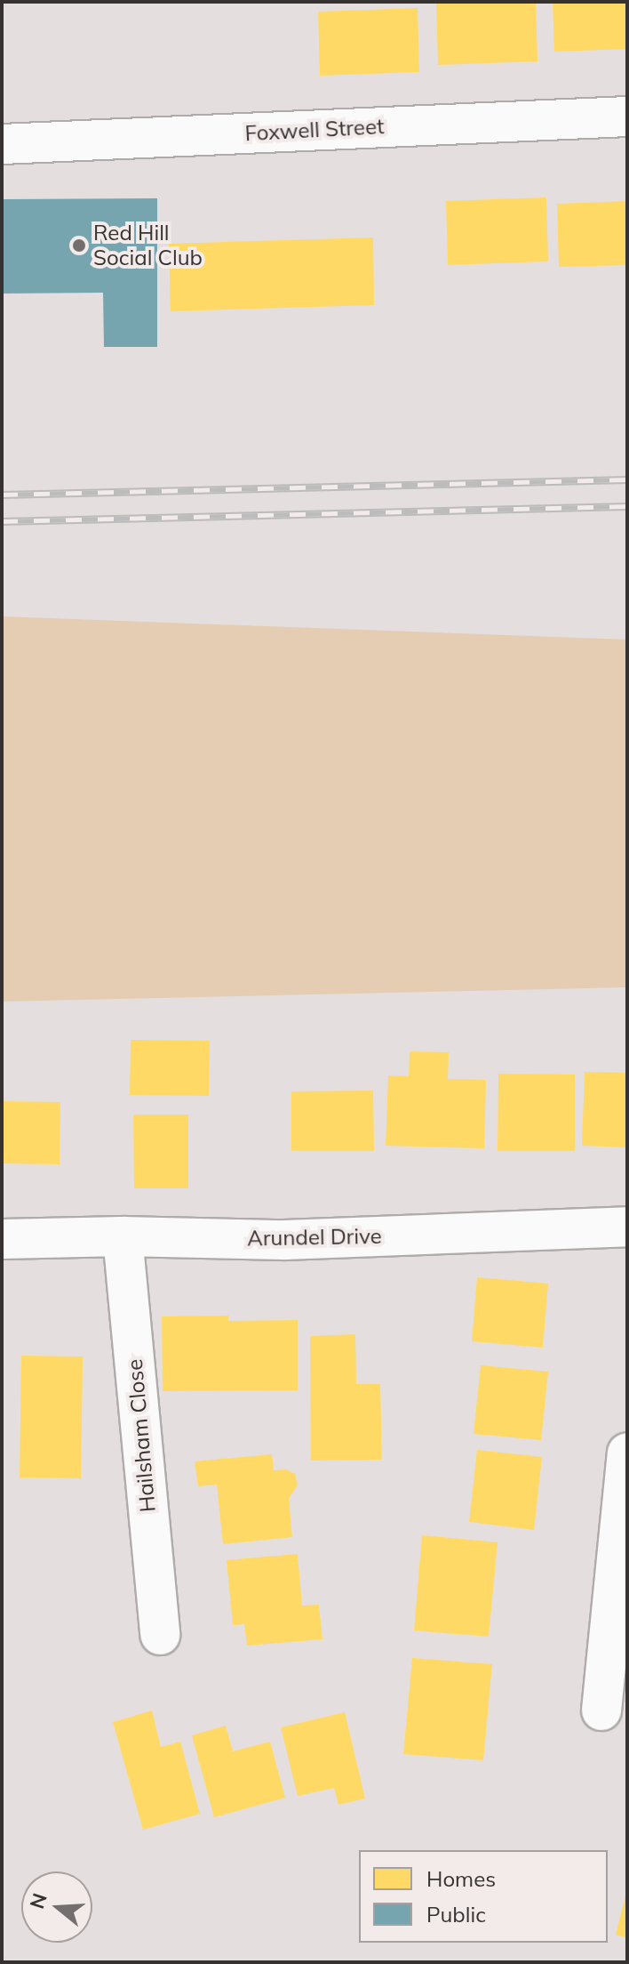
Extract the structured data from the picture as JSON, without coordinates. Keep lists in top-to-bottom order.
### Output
{
  "streets": {
    "street": ["Foxwell Street", "Arundel Drive", "Hailsham Close"]
  },
  "crossings": [
    ["Arundel Drive", "Hailsham Close"]
  ],
  "places": ["Red Hill Social Club"],
  "legend": ["Homes", "Public"],
  "north": "left"
}
